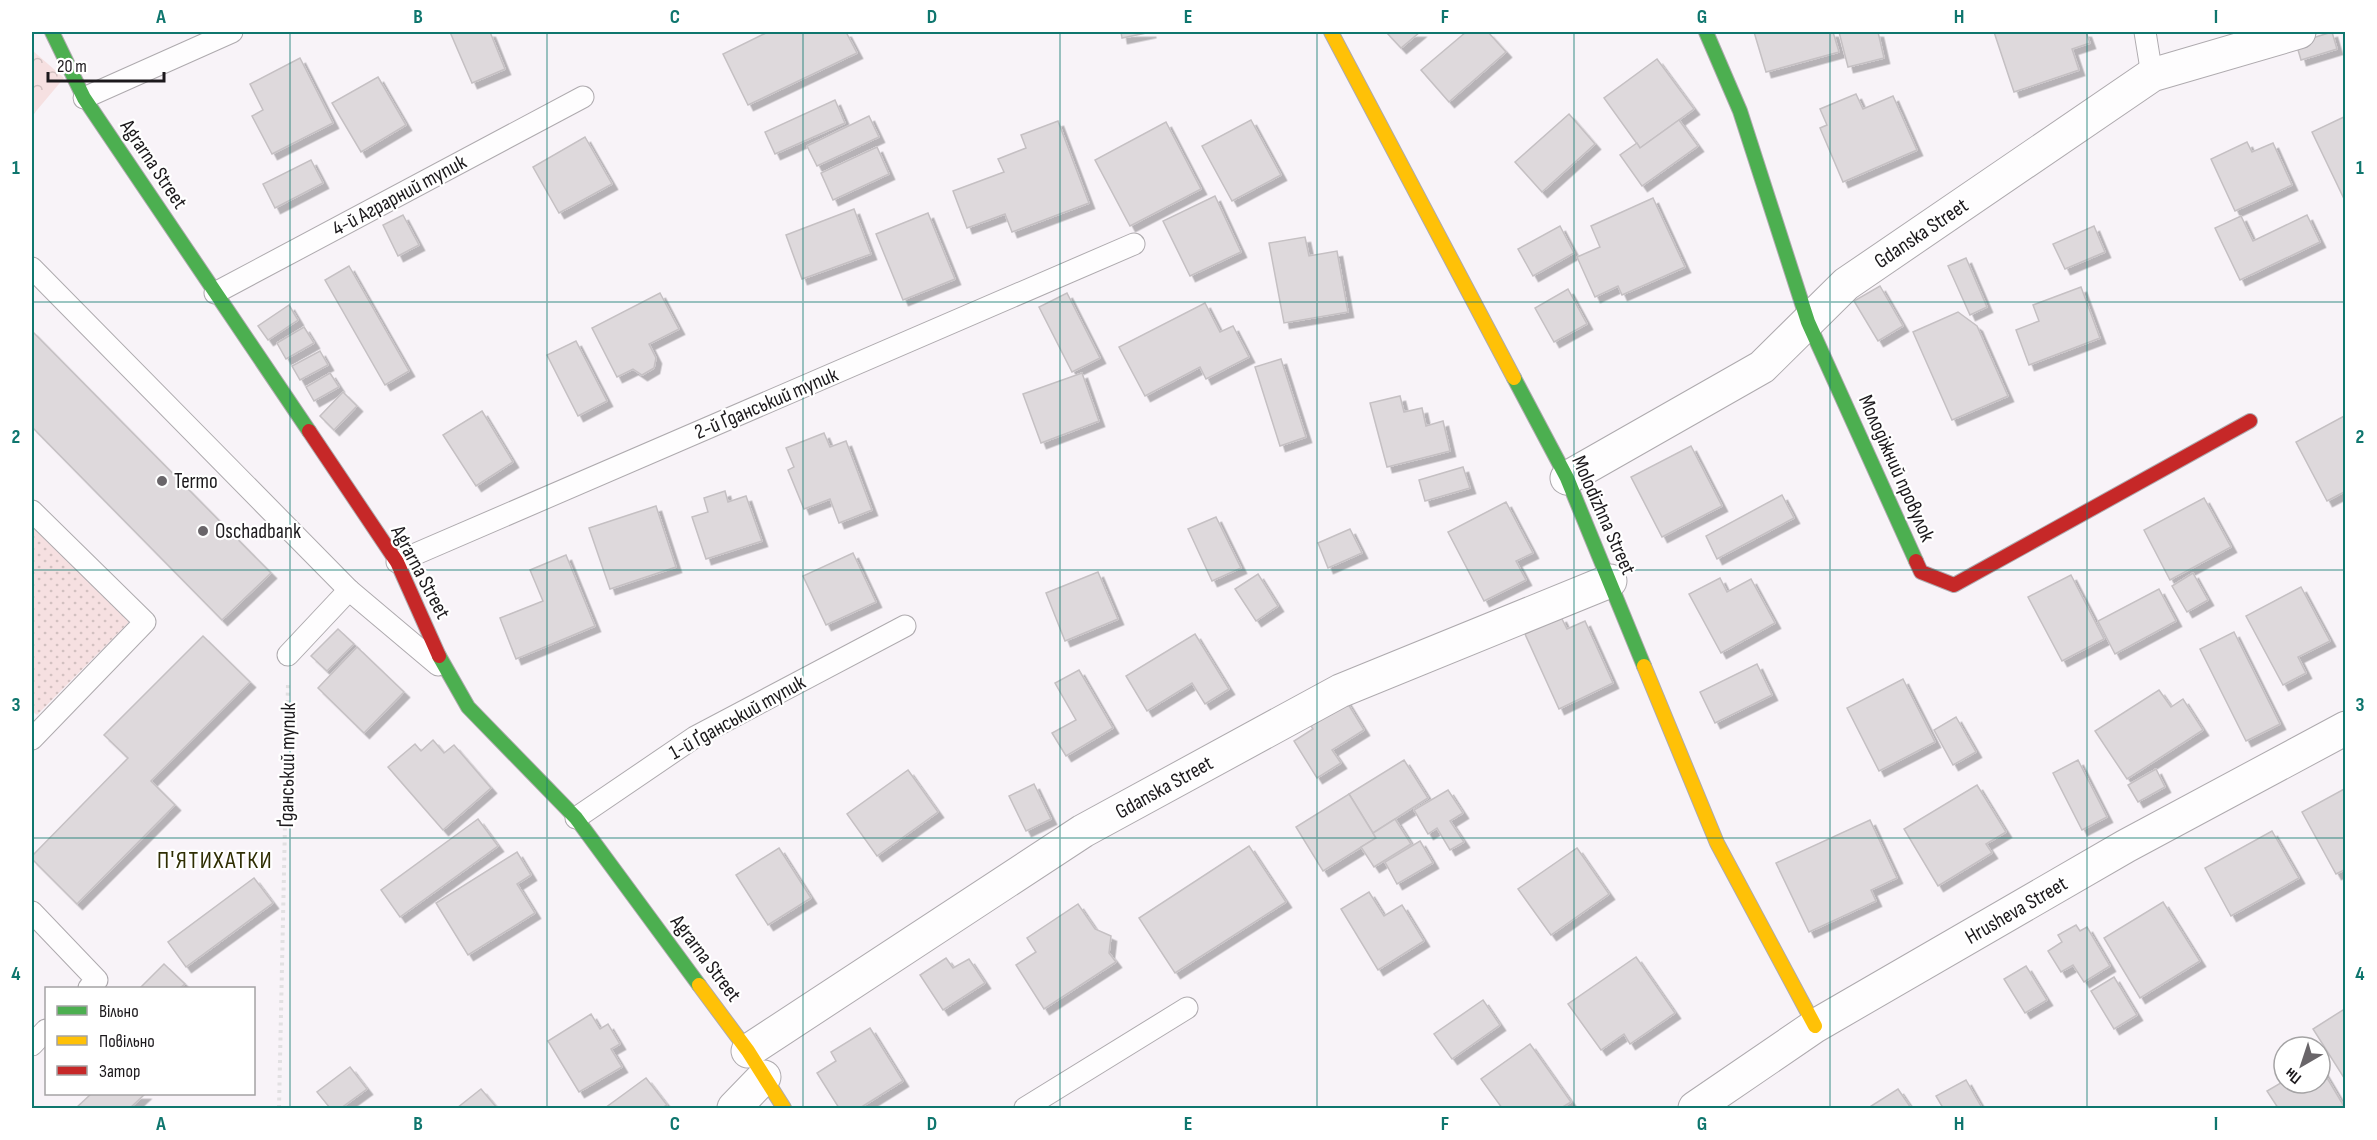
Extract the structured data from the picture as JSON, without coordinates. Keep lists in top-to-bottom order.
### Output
{
  "streets": {
    "street": [
      "Agrarna Street",
      "Gdanska Street",
      "Молодіжний провулок",
      "Molodizhna Street",
      "Hrusheva Street"
    ],
    "lane": ["4-й Аграрний тупик", "2-й Ґданський тупик", "1-й Ґданський тупик"],
    "path": ["Ґданський тупик"]
  },
  "crossings": [
    ["Agrarna Street", "4-й Аграрний тупик"],
    ["Agrarna Street", "Gdanska Street"],
    ["Agrarna Street", "2-й Ґданський тупик"],
    ["Agrarna Street", "1-й Ґданський тупик"],
    ["Gdanska Street", "Молодіжний провулок"],
    ["Gdanska Street", "Molodizhna Street"],
    ["Molodizhna Street", "Hrusheva Street"]
  ],
  "districts": ["П'ЯТИХАТКИ"],
  "places": ["Termo", "Oschadbank"],
  "legend": ["Вільно", "Повільно", "Затор"],
  "scale_bar": "20 m",
  "north": "bottom left",
  "grid": {
    "columns": [
      "A",
      "B",
      "C",
      "D",
      "E",
      "F",
      "G",
      "H",
      "I"
    ],
    "rows": [
      "1",
      "2",
      "3",
      "4"
    ]
  }
}
